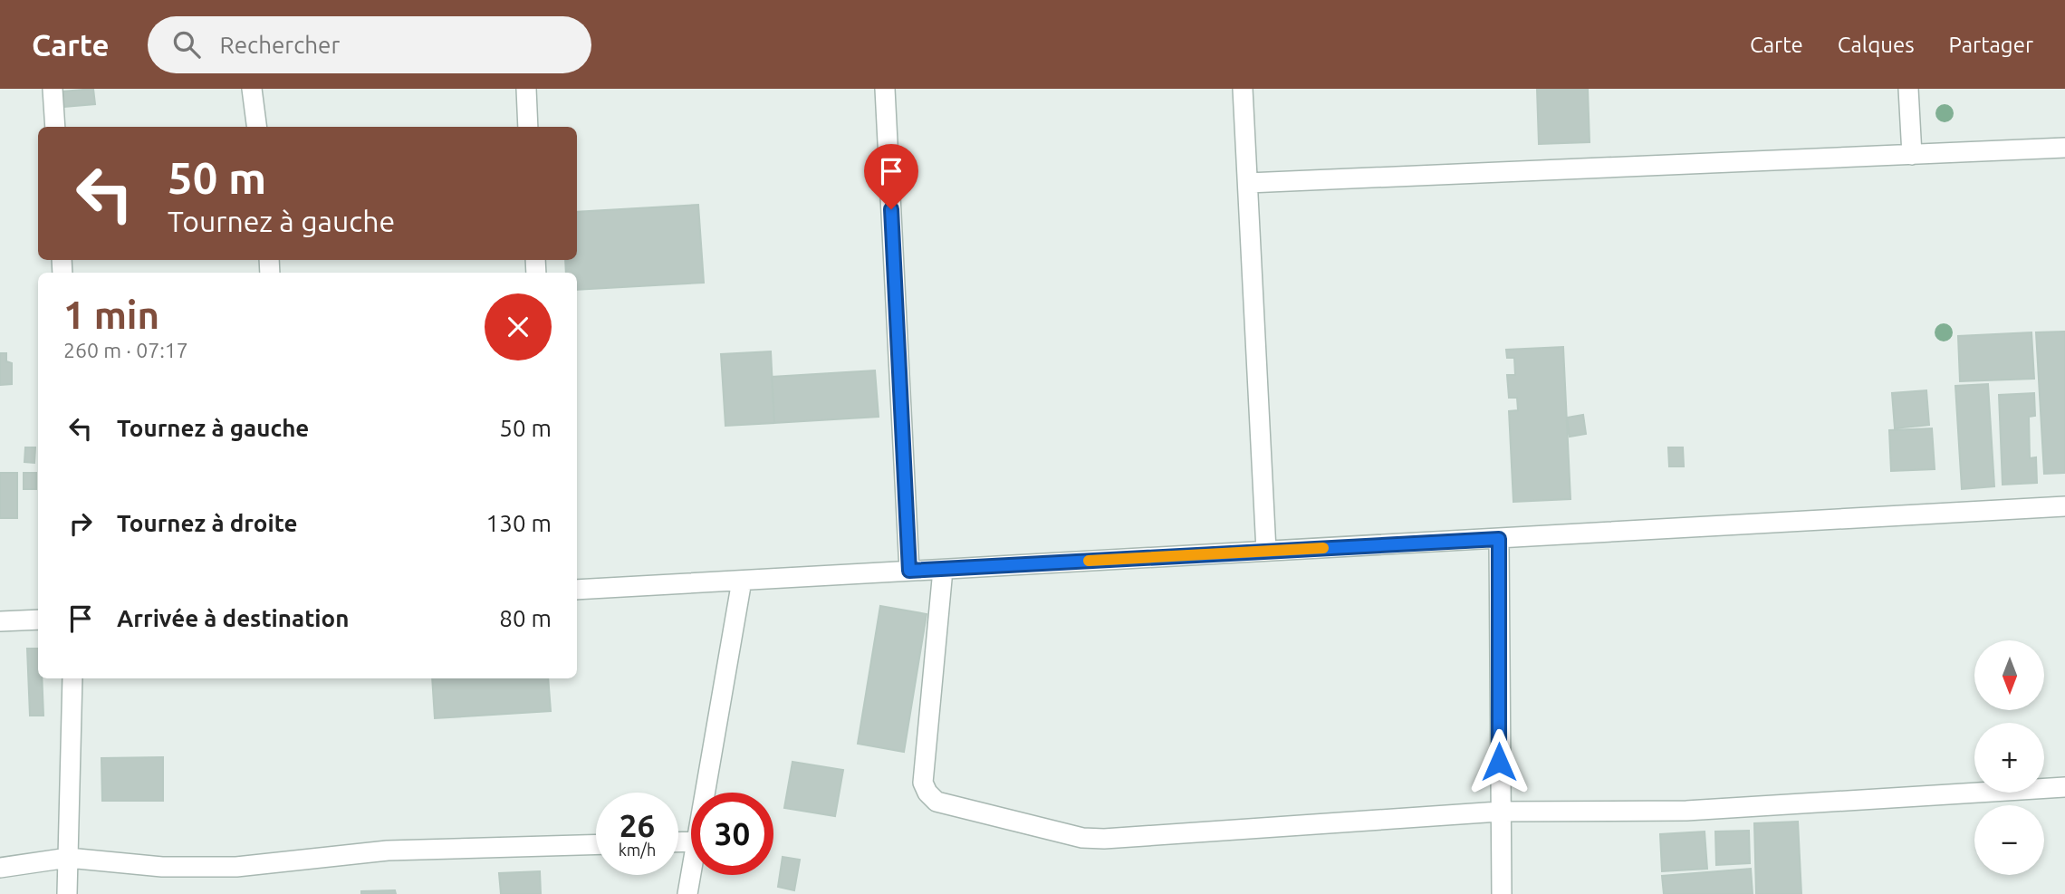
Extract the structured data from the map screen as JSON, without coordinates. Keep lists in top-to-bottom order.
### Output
{
  "north": "bottom",
  "page": {
    "header": "Carte",
    "search": "Rechercher",
    "nav": ["Carte", "Calques", "Partager"],
    "turn": ["50 m", "Tournez à gauche"],
    "heading": ["1 min", "260 m · 07:17"],
    "list": [
      {
        "name": "Tournez à gauche",
        "value": "50 m"
      },
      {
        "name": "Tournez à droite",
        "value": "130 m"
      },
      {
        "name": "Arrivée à destination",
        "value": "80 m"
      }
    ],
    "map_buttons": ["+", "−"],
    "speed": "26 km/h",
    "limit": "30"
  }
}
